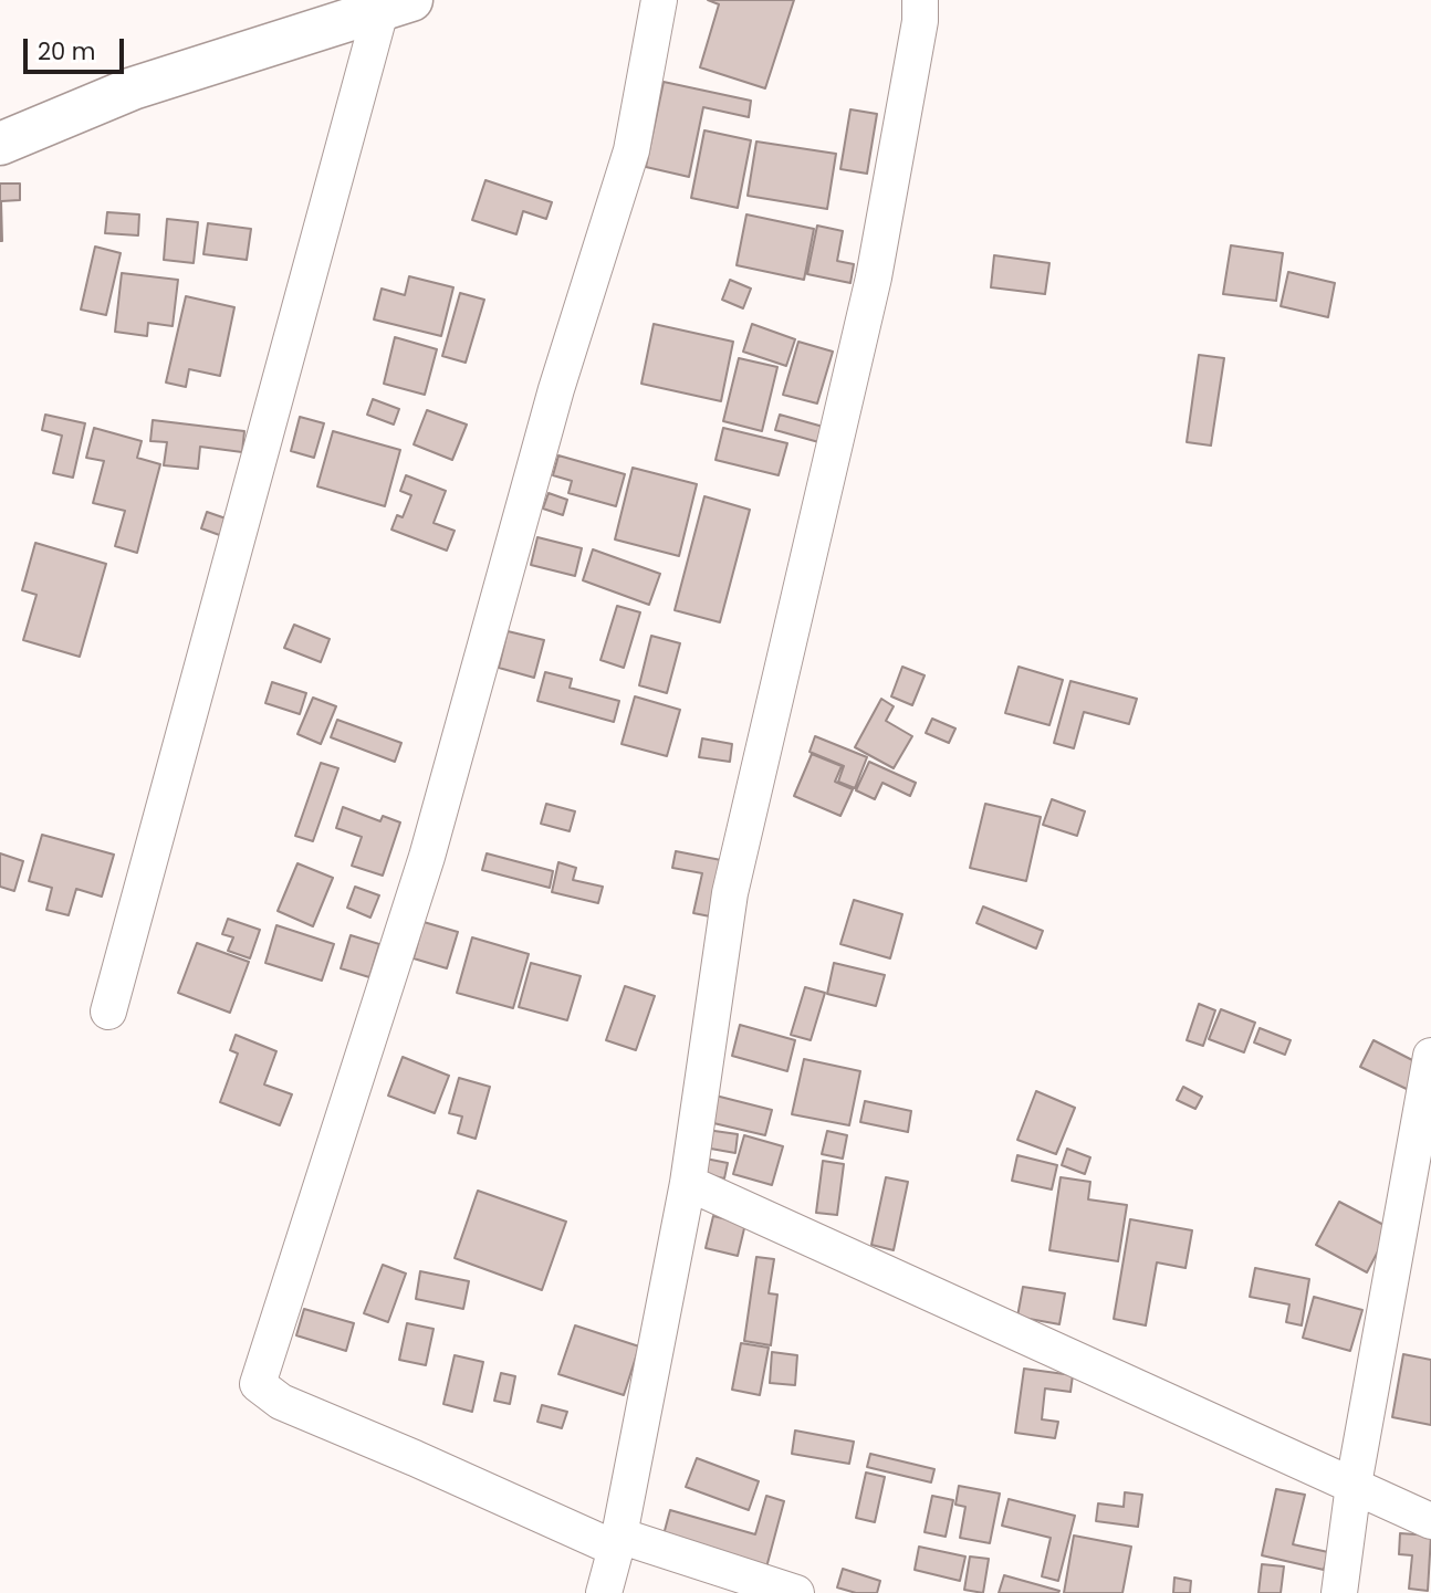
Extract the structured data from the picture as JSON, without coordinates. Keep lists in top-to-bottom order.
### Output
{
  "scale_bar": "20 m"
}
